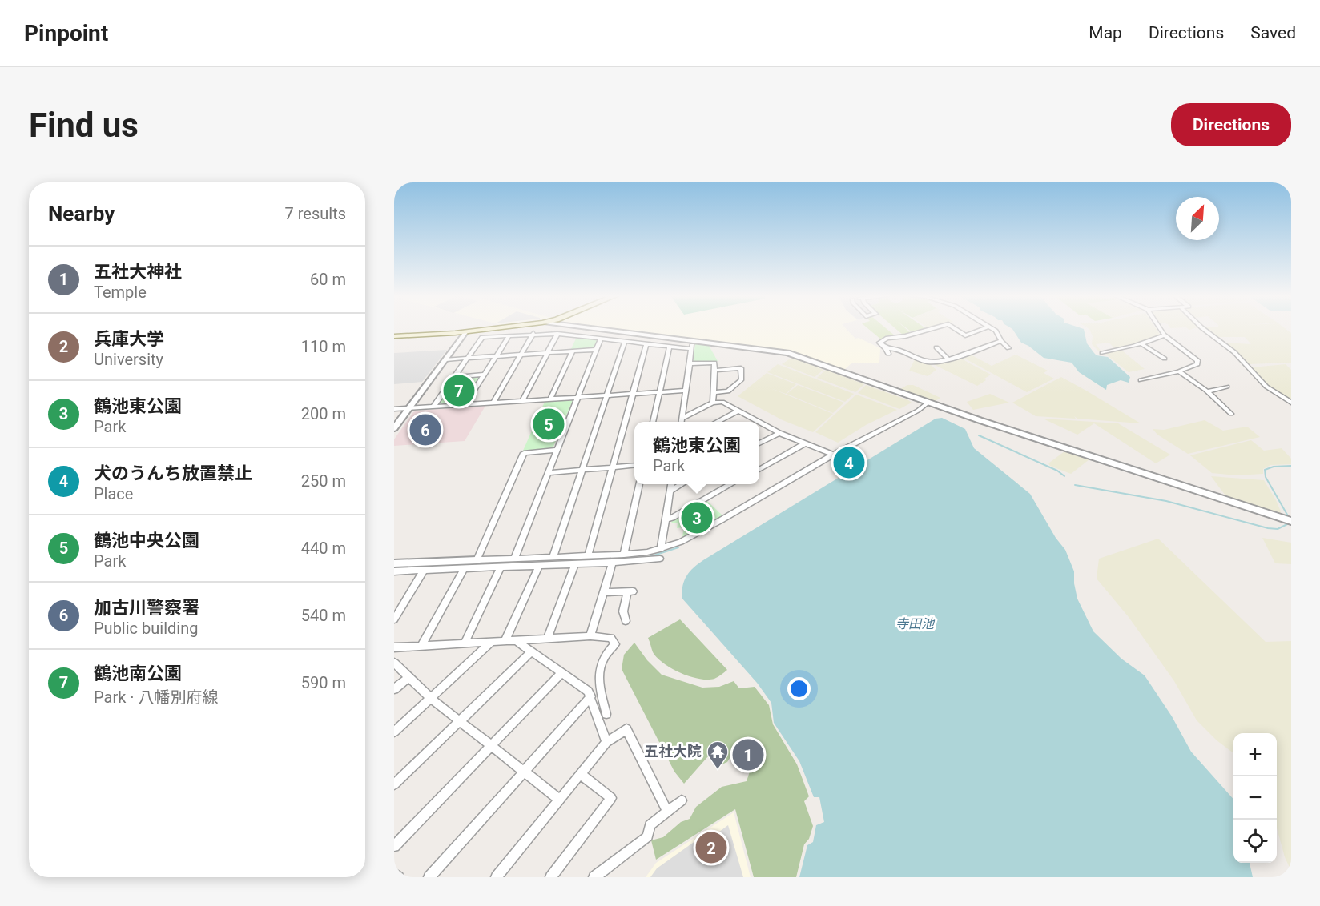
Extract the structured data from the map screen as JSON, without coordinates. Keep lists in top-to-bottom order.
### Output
{
  "water": ["寺田池"],
  "places": {
    "temple": ["五社大院"]
  },
  "north": "top right",
  "page": {
    "header": "Pinpoint",
    "nav": ["Map", "Directions", "Saved"],
    "buttons": "Directions",
    "title": "Find us",
    "heading": ["Nearby", "7 results"],
    "list": [
      {
        "mark": "1",
        "name": "五社大神社",
        "note": "Temple",
        "value": "60 m"
      },
      {
        "mark": "2",
        "name": "兵庫大学",
        "note": "University",
        "value": "110 m"
      },
      {
        "mark": "3",
        "name": "鶴池東公園",
        "note": "Park",
        "value": "200 m"
      },
      {
        "mark": "4",
        "name": "犬のうんち放置禁止",
        "note": "Place",
        "value": "250 m"
      },
      {
        "mark": "5",
        "name": "鶴池中央公園",
        "note": "Park",
        "value": "440 m"
      },
      {
        "mark": "6",
        "name": "加古川警察署",
        "note": "Public building",
        "value": "540 m"
      },
      {
        "mark": "7",
        "name": "鶴池南公園",
        "note": "Park · 八幡別府線",
        "value": "590 m"
      }
    ],
    "pins": [
      "7",
      "5",
      "6",
      "4",
      "3",
      "1",
      "2"
    ],
    "popup": ["鶴池東公園", "Park"],
    "map_buttons": ["+", "−"]
  }
}
